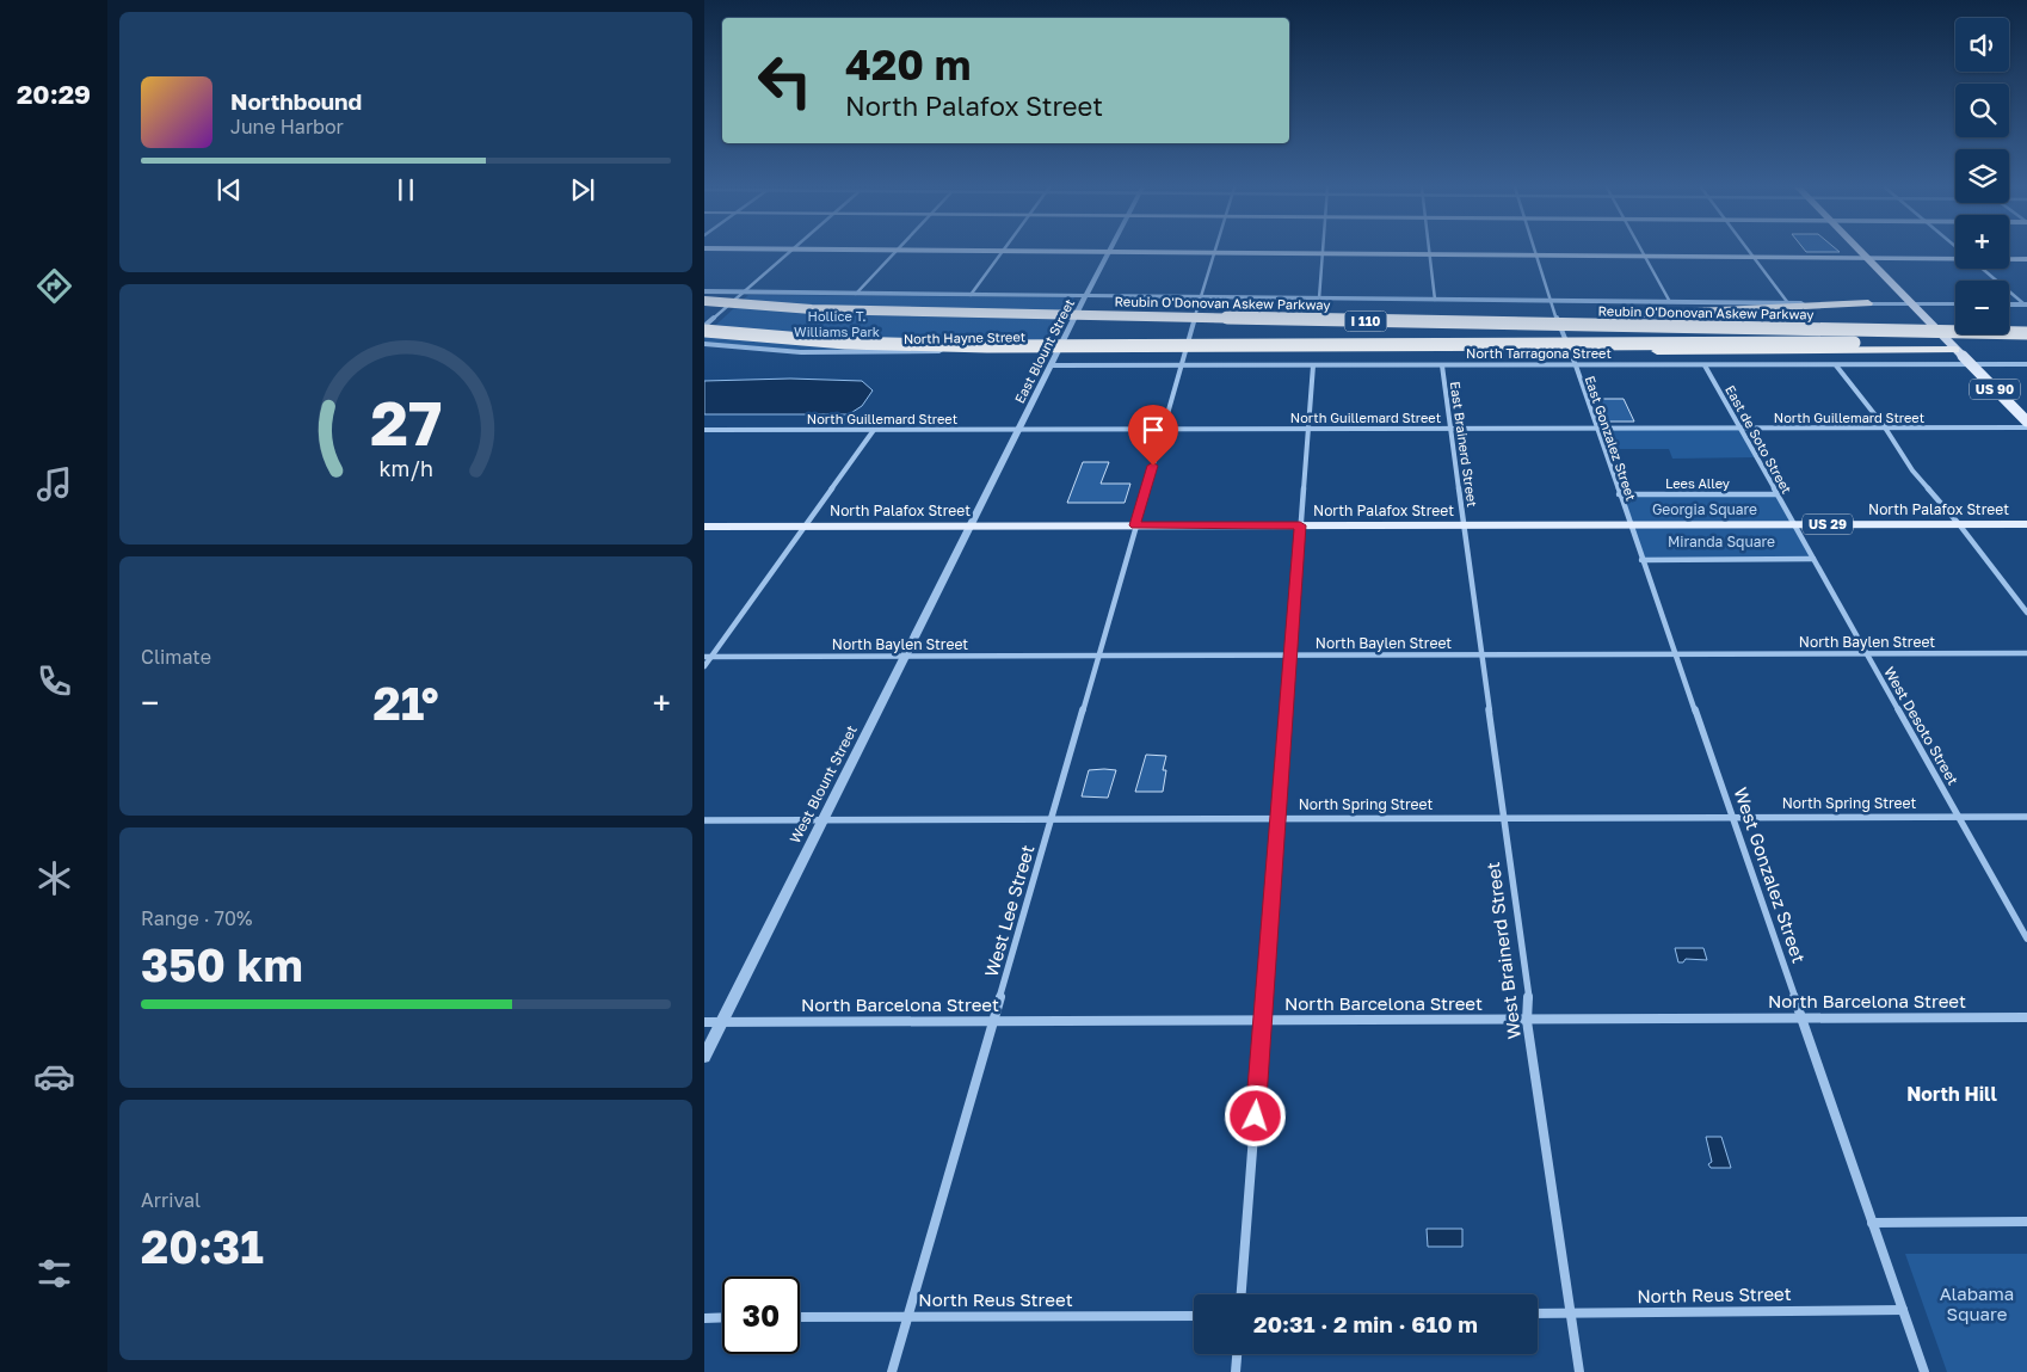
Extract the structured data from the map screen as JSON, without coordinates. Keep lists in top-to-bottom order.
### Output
{
  "streets": {
    "highway": ["Reubin O'Donovan Askew Parkway", "I 110"],
    "main road": ["US 90", "North Palafox Street", "US 29"],
    "street": [
      "North Hayne Street",
      "East Blount Street",
      "North Tarragona Street",
      "North Guillemard Street",
      "East Gonzalez Street",
      "East de Soto Street",
      "East Brainerd Street",
      "Lees Alley",
      "North Baylen Street",
      "West Desoto Street",
      "West Blount Street",
      "North Spring Street",
      "West Gonzalez Street",
      "West Lee Street",
      "West Brainerd Street",
      "North Barcelona Street",
      "North Reus Street"
    ]
  },
  "crossings": [
    ["Reubin O'Donovan Askew Parkway", "North Hayne Street"],
    ["Reubin O'Donovan Askew Parkway", "West Lee Street"],
    ["North Hayne Street", "East Blount Street"],
    ["North Hayne Street", "West Lee Street"],
    ["East Blount Street", "North Tarragona Street"],
    ["East Blount Street", "North Guillemard Street"],
    ["East Blount Street", "North Palafox Street"],
    ["East Blount Street", "West Blount Street"],
    ["North Tarragona Street", "East Gonzalez Street"],
    ["North Tarragona Street", "East de Soto Street"],
    ["North Tarragona Street", "East Brainerd Street"],
    ["North Tarragona Street", "West Lee Street"],
    ["North Guillemard Street", "East Gonzalez Street"],
    ["North Guillemard Street", "East de Soto Street"],
    ["North Guillemard Street", "East Brainerd Street"],
    ["North Guillemard Street", "West Lee Street"],
    ["East Gonzalez Street", "Lees Alley"],
    ["East Gonzalez Street", "North Palafox Street"],
    ["East Gonzalez Street", "West Gonzalez Street"],
    ["East de Soto Street", "Lees Alley"],
    ["East de Soto Street", "North Palafox Street"],
    ["East de Soto Street", "West Desoto Street"],
    ["East Brainerd Street", "North Palafox Street"],
    ["East Brainerd Street", "West Brainerd Street"],
    ["North Palafox Street", "West Desoto Street"],
    ["North Palafox Street", "West Blount Street"],
    ["North Palafox Street", "West Gonzalez Street"],
    ["North Palafox Street", "West Lee Street"],
    ["North Palafox Street", "West Brainerd Street"],
    ["North Baylen Street", "West Desoto Street"],
    ["North Baylen Street", "West Blount Street"],
    ["North Baylen Street", "West Gonzalez Street"],
    ["North Baylen Street", "West Lee Street"],
    ["North Baylen Street", "West Brainerd Street"],
    ["West Desoto Street", "North Spring Street"],
    ["West Blount Street", "North Spring Street"],
    ["West Blount Street", "North Barcelona Street"],
    ["North Spring Street", "West Gonzalez Street"],
    ["North Spring Street", "West Lee Street"],
    ["North Spring Street", "West Brainerd Street"],
    ["West Gonzalez Street", "North Barcelona Street"],
    ["West Gonzalez Street", "North Reus Street"],
    ["West Lee Street", "North Barcelona Street"],
    ["West Lee Street", "North Reus Street"],
    ["West Brainerd Street", "North Barcelona Street"],
    ["West Brainerd Street", "North Reus Street"]
  ],
  "districts": ["North Hill"],
  "parks": [
    "Hollice T. Williams Park",
    "Georgia Square",
    "Miranda Square",
    "Alabama Square"
  ],
  "page": {
    "tabs": "20:29",
    "map_buttons": ["+", "−"],
    "turn": ["420 m", "North Palafox Street"],
    "song": ["Northbound", "June Harbor"],
    "tile": [
      "Climate",
      ["Range · 70%", "350 km"],
      ["Arrival", "20:31"]
    ],
    "heat": ["−", "21°", "+"],
    "limit": "30",
    "trip": "20:31 · 2 min · 610 m",
    "gauge": ["27", "km/h"]
  }
}
